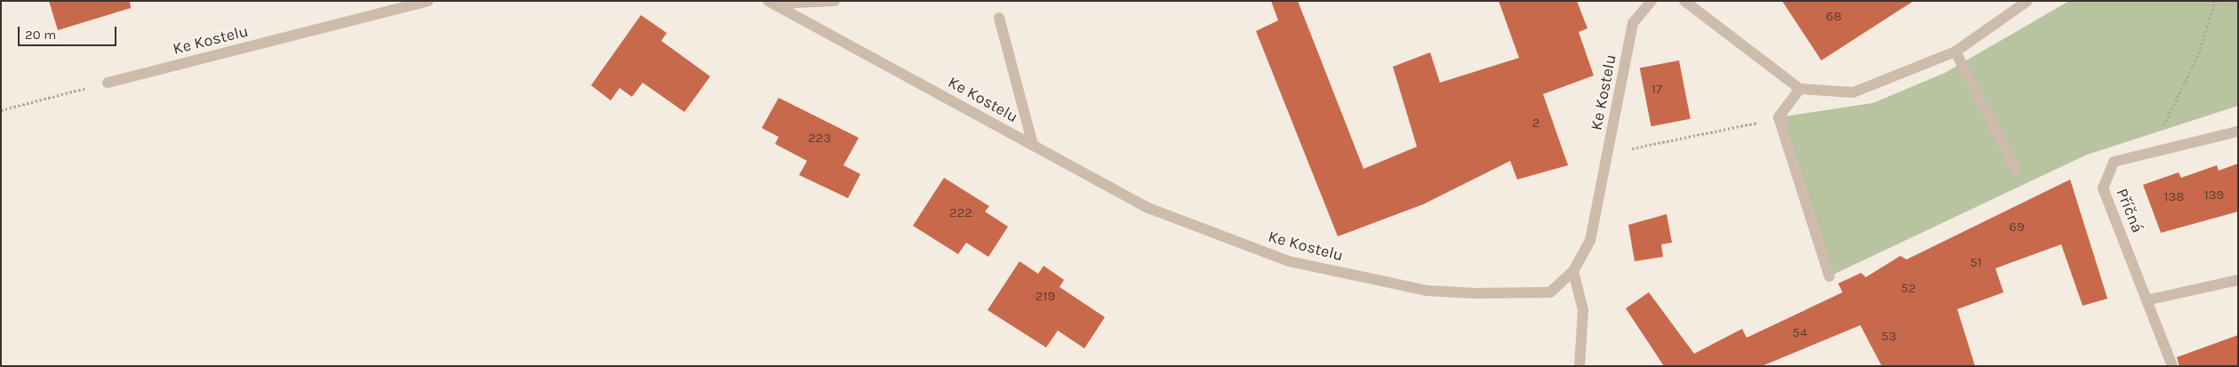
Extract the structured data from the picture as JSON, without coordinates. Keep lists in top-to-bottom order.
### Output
{
  "streets": {
    "street": ["Ke Kostelu", "Příčná"]
  },
  "house_numbers": [
    "68",
    "17",
    "2",
    "223",
    "139",
    "138",
    "222",
    "69",
    "51",
    "52",
    "219",
    "54",
    "53"
  ],
  "scale_bar": "20 m"
}
